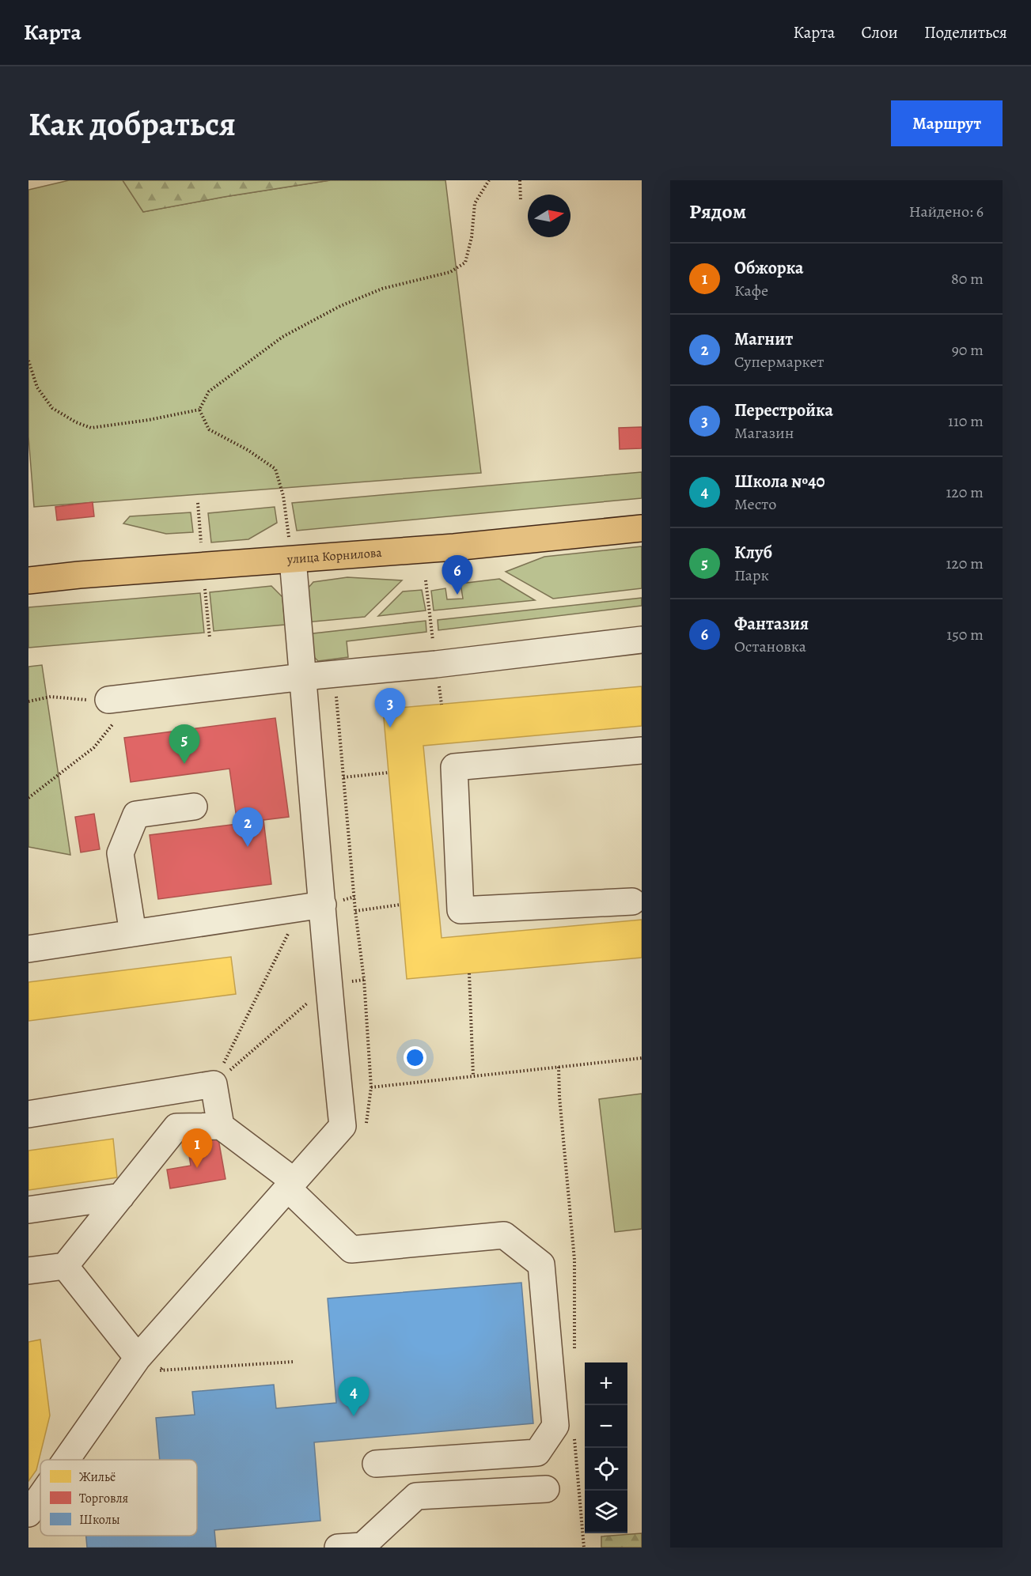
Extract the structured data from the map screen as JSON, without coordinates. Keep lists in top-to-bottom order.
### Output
{
  "streets": {
    "main road": ["улица Корнилова"]
  },
  "legend": ["Жильё", "Торговля", "Школы"],
  "north": "right",
  "page": {
    "header": "Карта",
    "nav": ["Карта", "Слои", "Поделиться"],
    "buttons": "Маршрут",
    "title": "Как добраться",
    "heading": ["Рядом", "Найдено: 6"],
    "list": [
      {
        "mark": "1",
        "name": "Обжорка",
        "note": "Кафе",
        "value": "80 m"
      },
      {
        "mark": "2",
        "name": "Магнит",
        "note": "Супермаркет",
        "value": "90 m"
      },
      {
        "mark": "3",
        "name": "Перестройка",
        "note": "Магазин",
        "value": "110 m"
      },
      {
        "mark": "4",
        "name": "Школа №40",
        "note": "Место",
        "value": "120 m"
      },
      {
        "mark": "5",
        "name": "Клуб",
        "note": "Парк",
        "value": "120 m"
      },
      {
        "mark": "6",
        "name": "Фантазия",
        "note": "Остановка",
        "value": "150 m"
      }
    ],
    "pins": [
      "6",
      "3",
      "5",
      "2",
      "1",
      "4"
    ],
    "map_buttons": ["+", "−"]
  }
}
